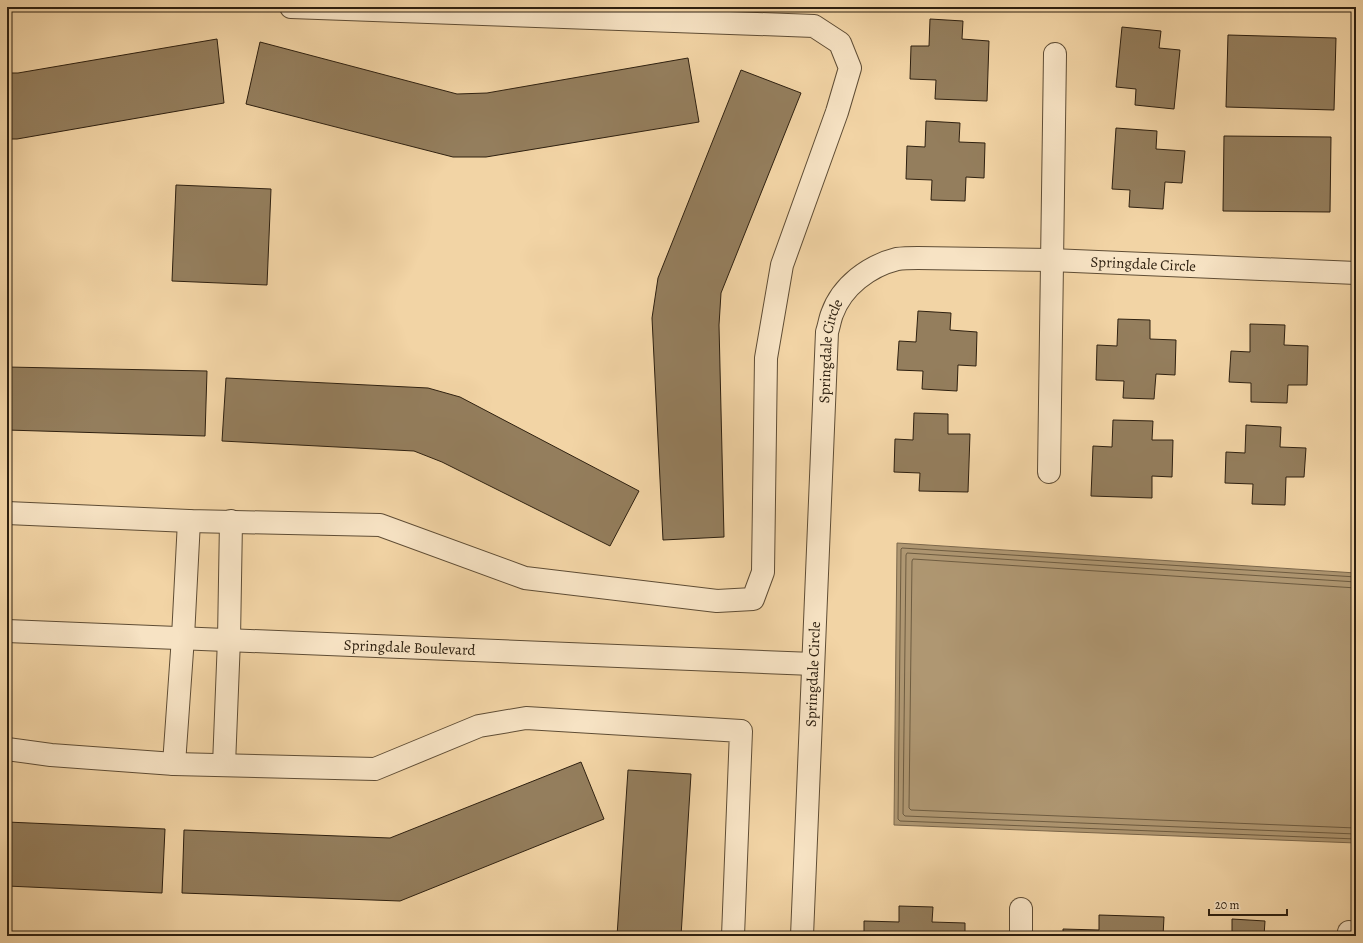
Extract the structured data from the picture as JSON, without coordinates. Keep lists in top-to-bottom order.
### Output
{
  "streets": {
    "street": ["Springdale Circle", "Springdale Boulevard"]
  },
  "crossings": [
    ["Springdale Circle", "Springdale Boulevard"]
  ],
  "scale_bar": "20 m"
}
